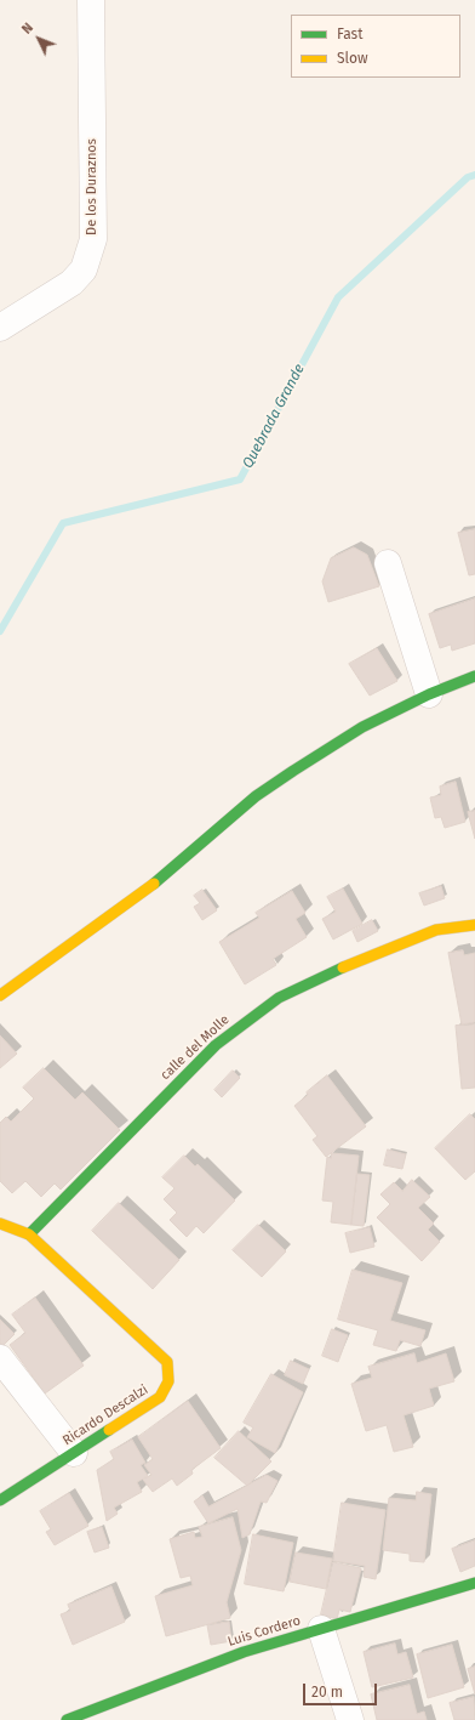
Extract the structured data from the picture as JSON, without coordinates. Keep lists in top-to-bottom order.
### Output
{
  "streets": {
    "street": [
      "De los Duraznos",
      "calle del Molle",
      "Ricardo Descalzi",
      "Luis Cordero"
    ]
  },
  "crossings": [
    ["calle del Molle", "Ricardo Descalzi"]
  ],
  "water": ["Quebrada Grande"],
  "legend": ["Fast", "Slow"],
  "scale_bar": "20 m",
  "north": "top left"
}
